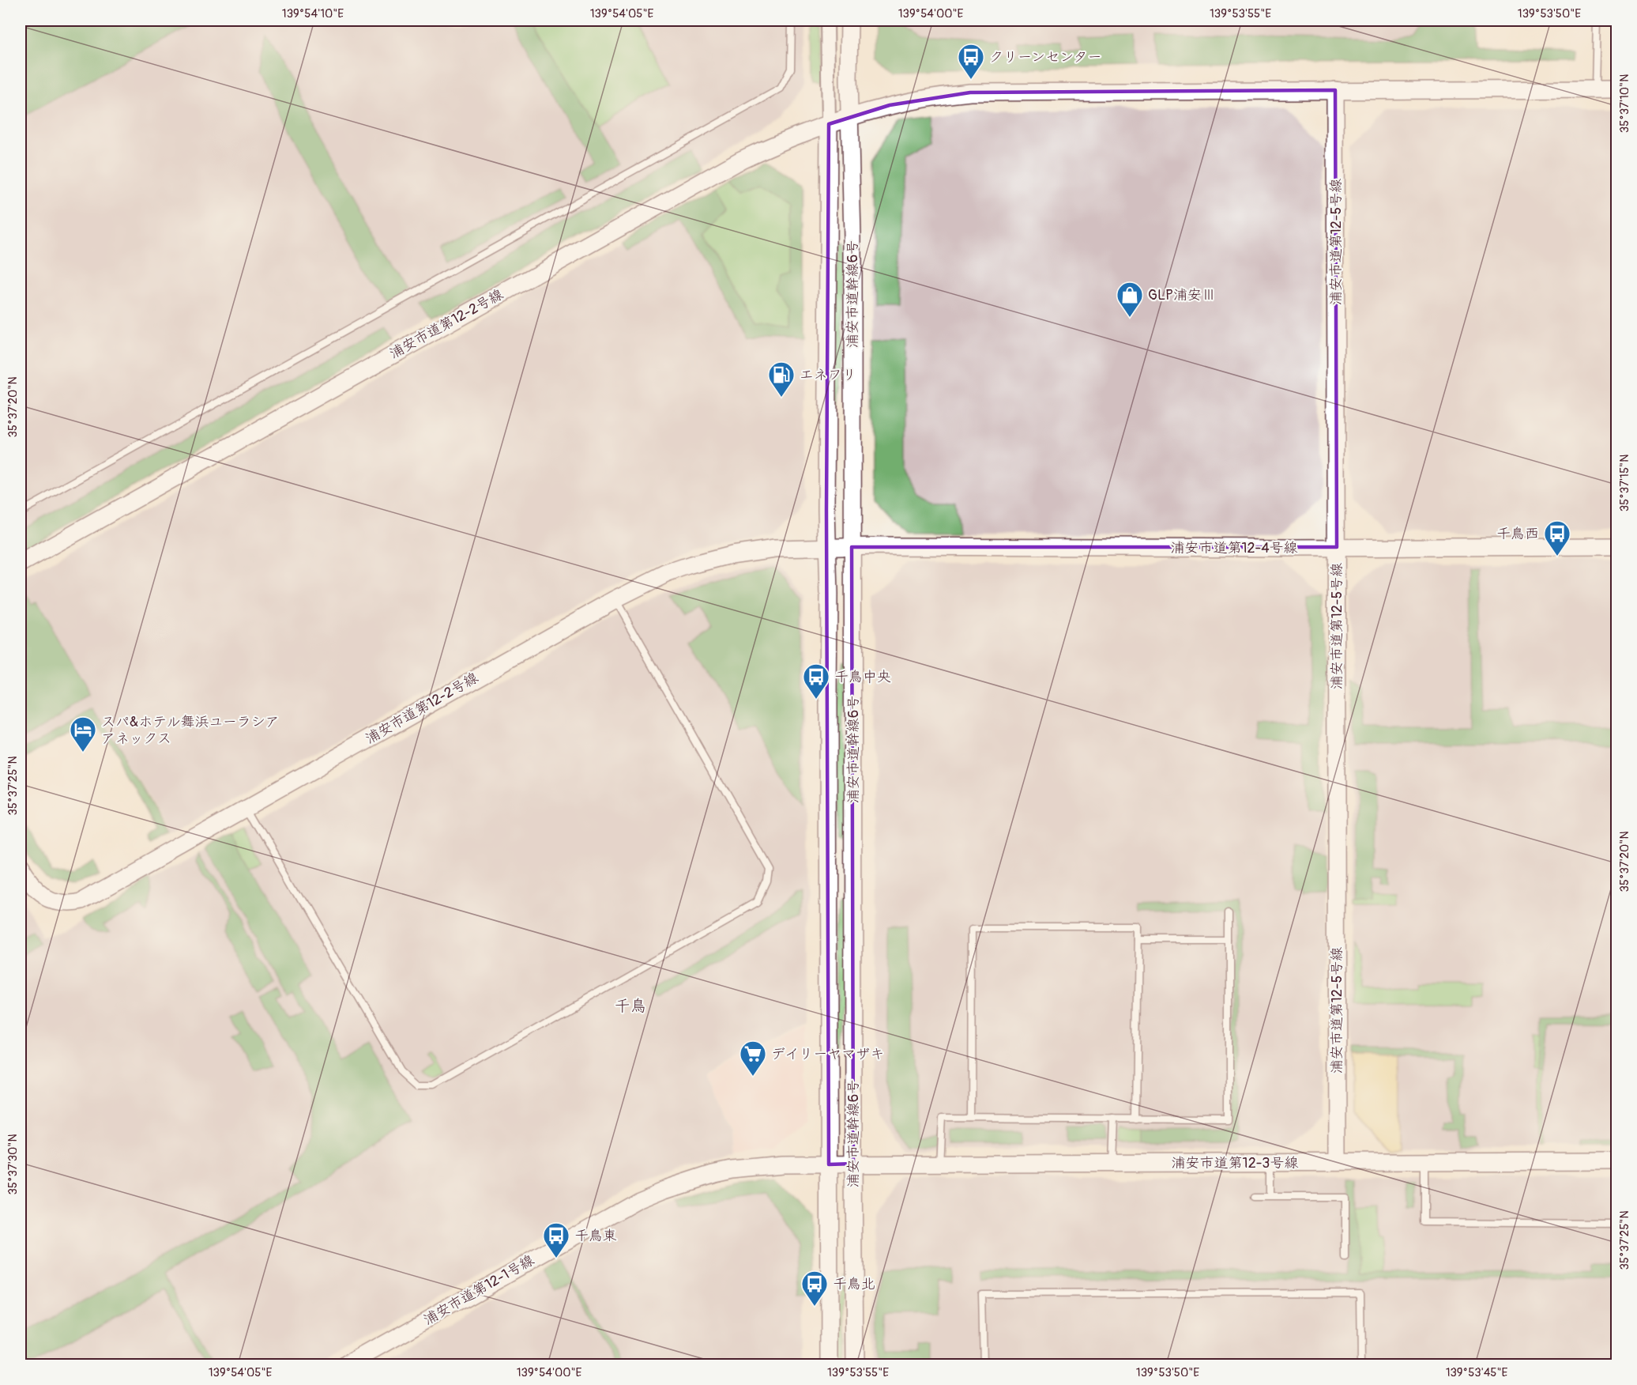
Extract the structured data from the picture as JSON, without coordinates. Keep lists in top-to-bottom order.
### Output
{
  "streets": {
    "street": [
      "浦安市道第12-5号線",
      "浦安市道幹線6号",
      "浦安市道第12-2号線",
      "浦安市道第12-4号線",
      "浦安市道第12-3号線",
      "浦安市道第12-1号線"
    ]
  },
  "crossings": [
    ["浦安市道第12-5号線", "浦安市道第12-2号線"],
    ["浦安市道第12-5号線", "浦安市道第12-4号線"],
    ["浦安市道第12-5号線", "浦安市道第12-3号線"],
    ["浦安市道幹線6号", "浦安市道第12-2号線"],
    ["浦安市道幹線6号", "浦安市道第12-4号線"],
    ["浦安市道幹線6号", "浦安市道第12-3号線"],
    ["浦安市道幹線6号", "浦安市道第12-1号線"],
    ["浦安市道第12-2号線", "浦安市道第12-4号線"],
    ["浦安市道第12-3号線", "浦安市道第12-1号線"]
  ],
  "districts": ["千鳥"],
  "places": {
    "bus stop": [
      "クリーンセンター",
      "千鳥西",
      "千鳥中央",
      "千鳥東",
      "千鳥北"
    ],
    "shop": ["GLP浦安Ⅲ"],
    "fuel station": ["エネフリ"],
    "hotel": ["スパ&ホテル舞浜ユーラシア アネックス"],
    "supermarket": ["デイリーヤマザキ"]
  },
  "coordinates": [
    "139°54'10\"E",
    "139°54'05\"E",
    "139°54'00\"E",
    "139°53'55\"E",
    "139°53'50\"E",
    "35°37'10\"N",
    "35°37'20\"N",
    "35°37'15\"N",
    "35°37'25\"N",
    "35°37'30\"N",
    "139°53'45\"E"
  ]
}
